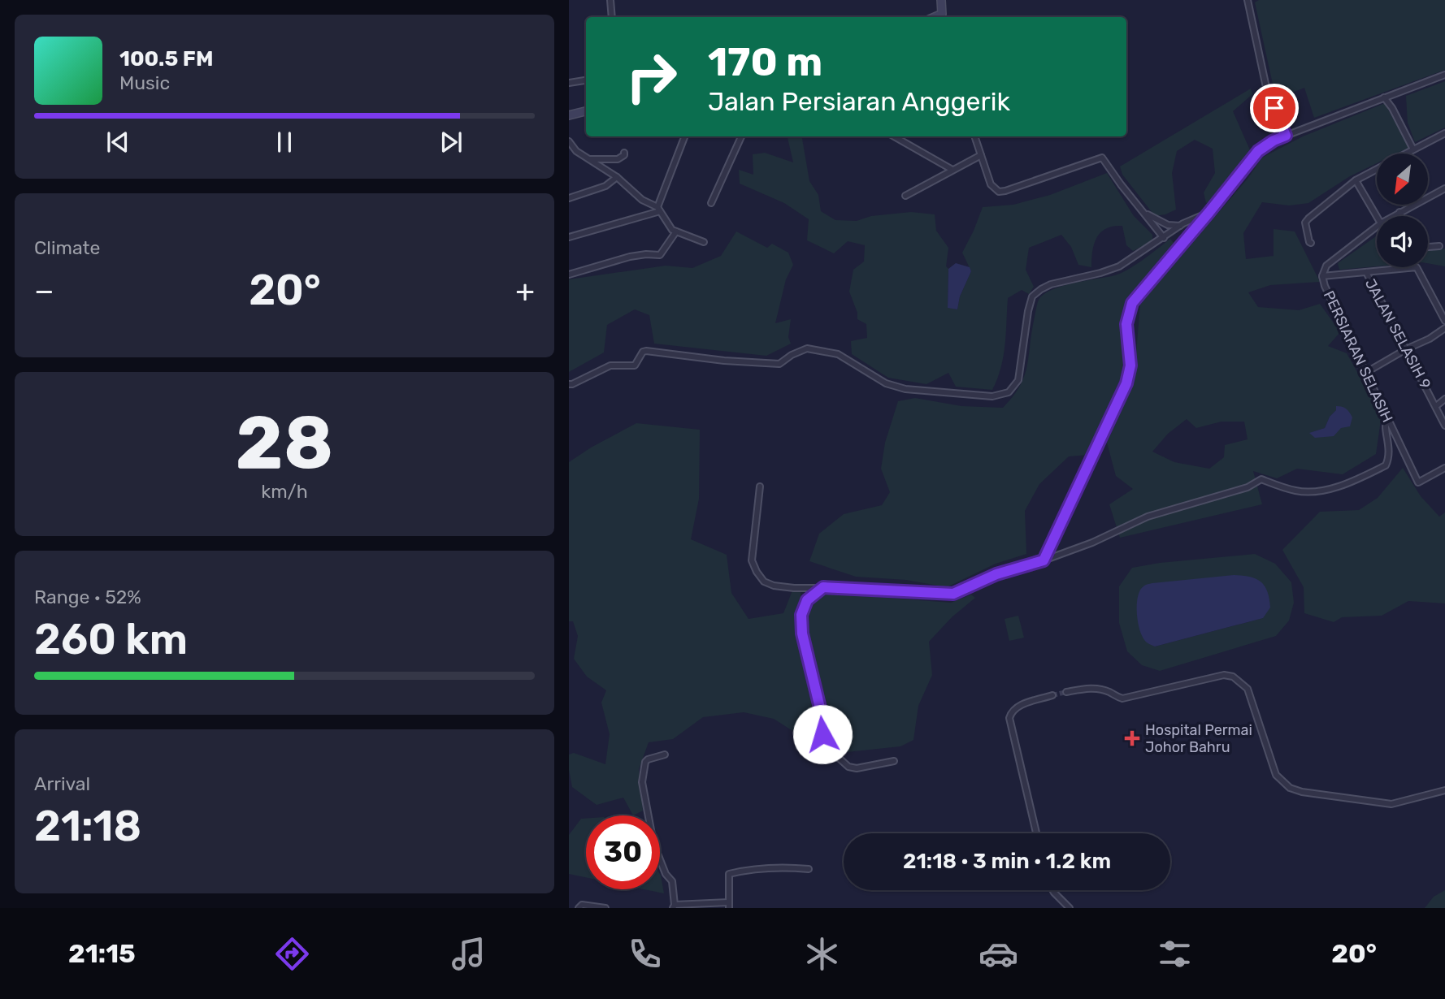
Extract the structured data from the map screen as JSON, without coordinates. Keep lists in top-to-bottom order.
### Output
{
  "streets": {
    "street": ["JALAN SELASIH 9", "PERSIARAN SELASIH"]
  },
  "places": {
    "health": ["Hospital Permai Johor Bahru"]
  },
  "north": "bottom left",
  "page": {
    "turn": ["170 m", "Jalan Persiaran Anggerik"],
    "song": ["100.5 FM", "Music"],
    "tile": [
      "Climate",
      ["28", "km/h"],
      ["Range · 52%", "260 km"],
      ["Arrival", "21:18"]
    ],
    "heat": ["−", "20°", "+"],
    "limit": "30",
    "trip": "21:18 · 3 min · 1.2 km",
    "tabs": ["21:15", "20°"]
  }
}
